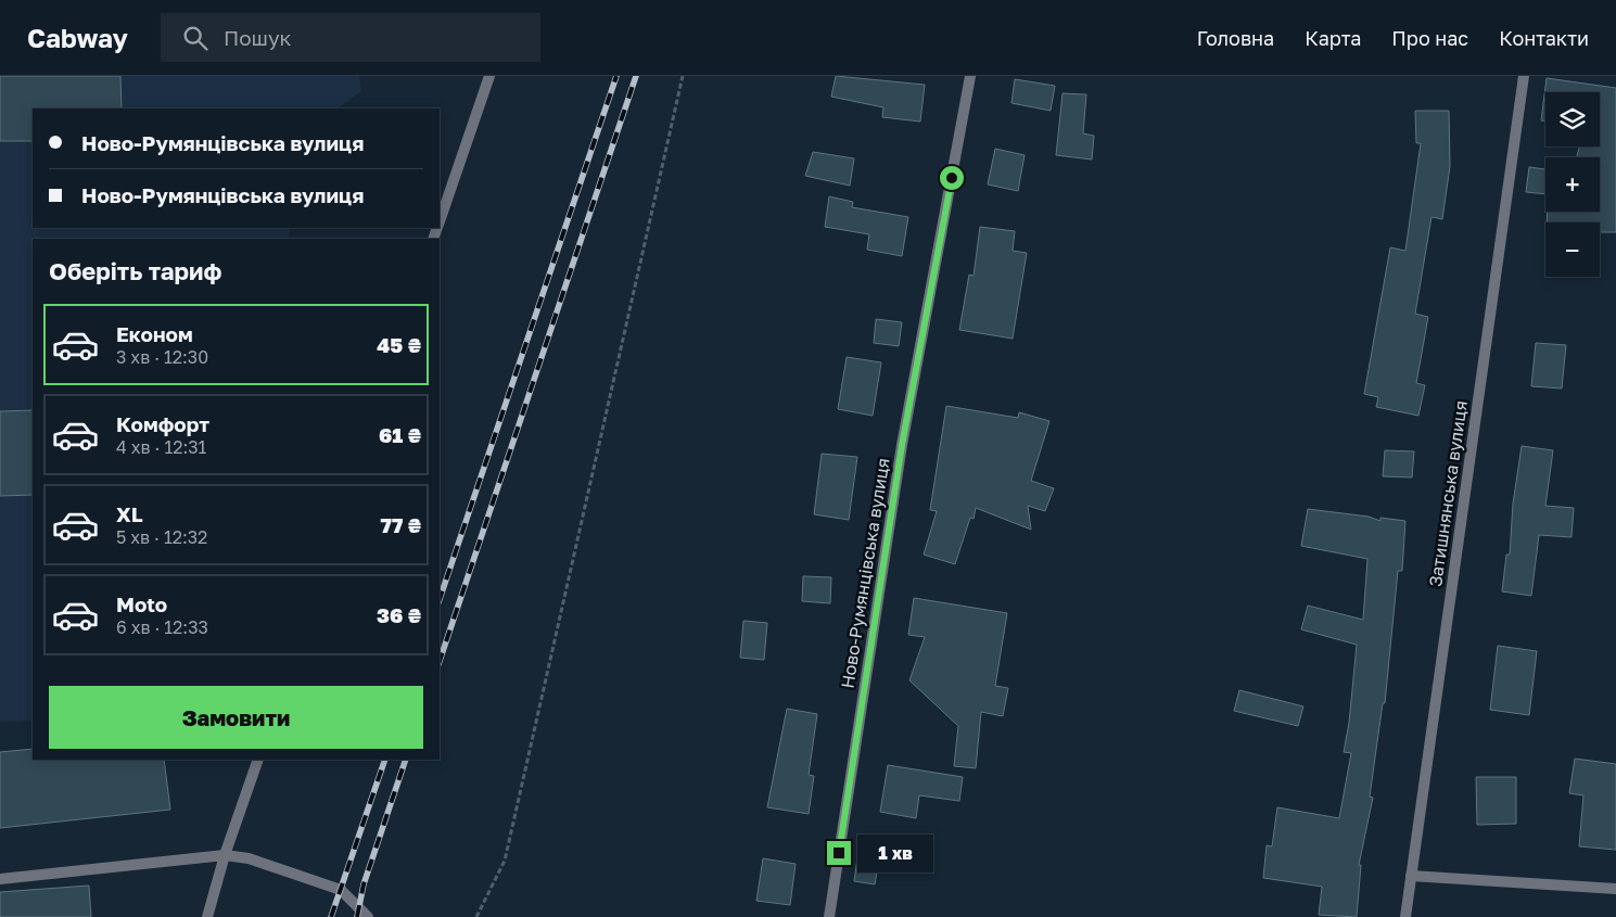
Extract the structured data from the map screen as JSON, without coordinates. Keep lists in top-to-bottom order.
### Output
{
  "streets": {
    "street": ["Затишнянська вулиця", "Ново-Румянцівська вулиця"]
  },
  "page": {
    "header": "Cabway",
    "search": "Пошук",
    "nav": [
      "Головна",
      "Карта",
      "Про нас",
      "Контакти"
    ],
    "map_buttons": ["+", "−"],
    "banner": ["Ново-Румянцівська вулиця", "Ново-Румянцівська вулиця"],
    "heading": "Оберіть тариф",
    "list": [
      {
        "name": "Економ",
        "note": "3 хв · 12:30",
        "value": "45 ₴"
      },
      {
        "name": "Комфорт",
        "note": "4 хв · 12:31",
        "value": "61 ₴"
      },
      {
        "name": "XL",
        "note": "5 хв · 12:32",
        "value": "77 ₴"
      },
      {
        "name": "Moto",
        "note": "6 хв · 12:33",
        "value": "36 ₴"
      }
    ],
    "buttons": "Замовити",
    "bubble": "1 хв"
  }
}
